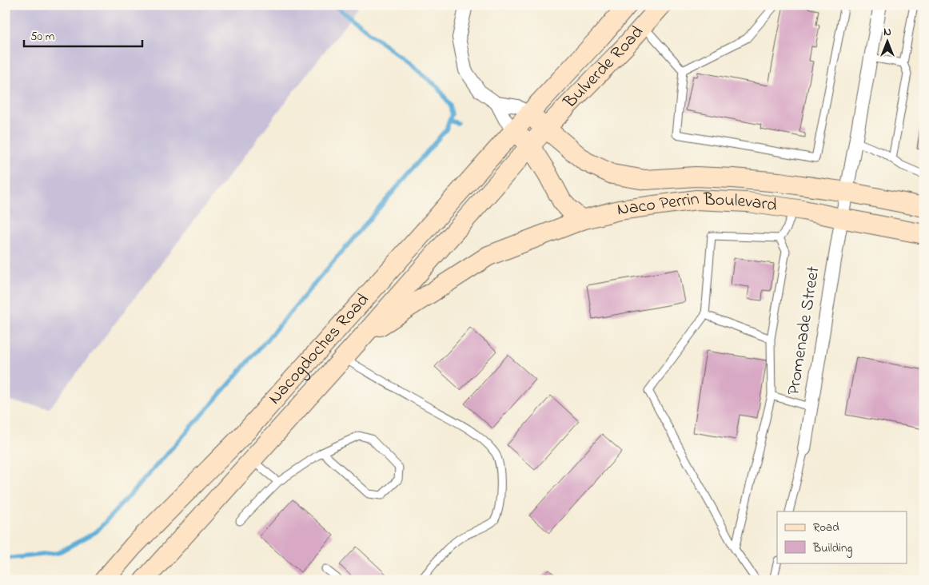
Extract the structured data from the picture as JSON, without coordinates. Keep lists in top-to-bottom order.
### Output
{
  "streets": {
    "main road": ["Bulverde Road", "Naco Perrin Boulevard", "Nacogdoches Road"],
    "street": ["Promenade Street"]
  },
  "crossings": [
    ["Bulverde Road", "Naco Perrin Boulevard"],
    ["Bulverde Road", "Nacogdoches Road"],
    ["Naco Perrin Boulevard", "Promenade Street"],
    ["Naco Perrin Boulevard", "Nacogdoches Road"]
  ],
  "legend": ["Road", "Building"],
  "scale_bar": "50 m",
  "north": "top"
}
